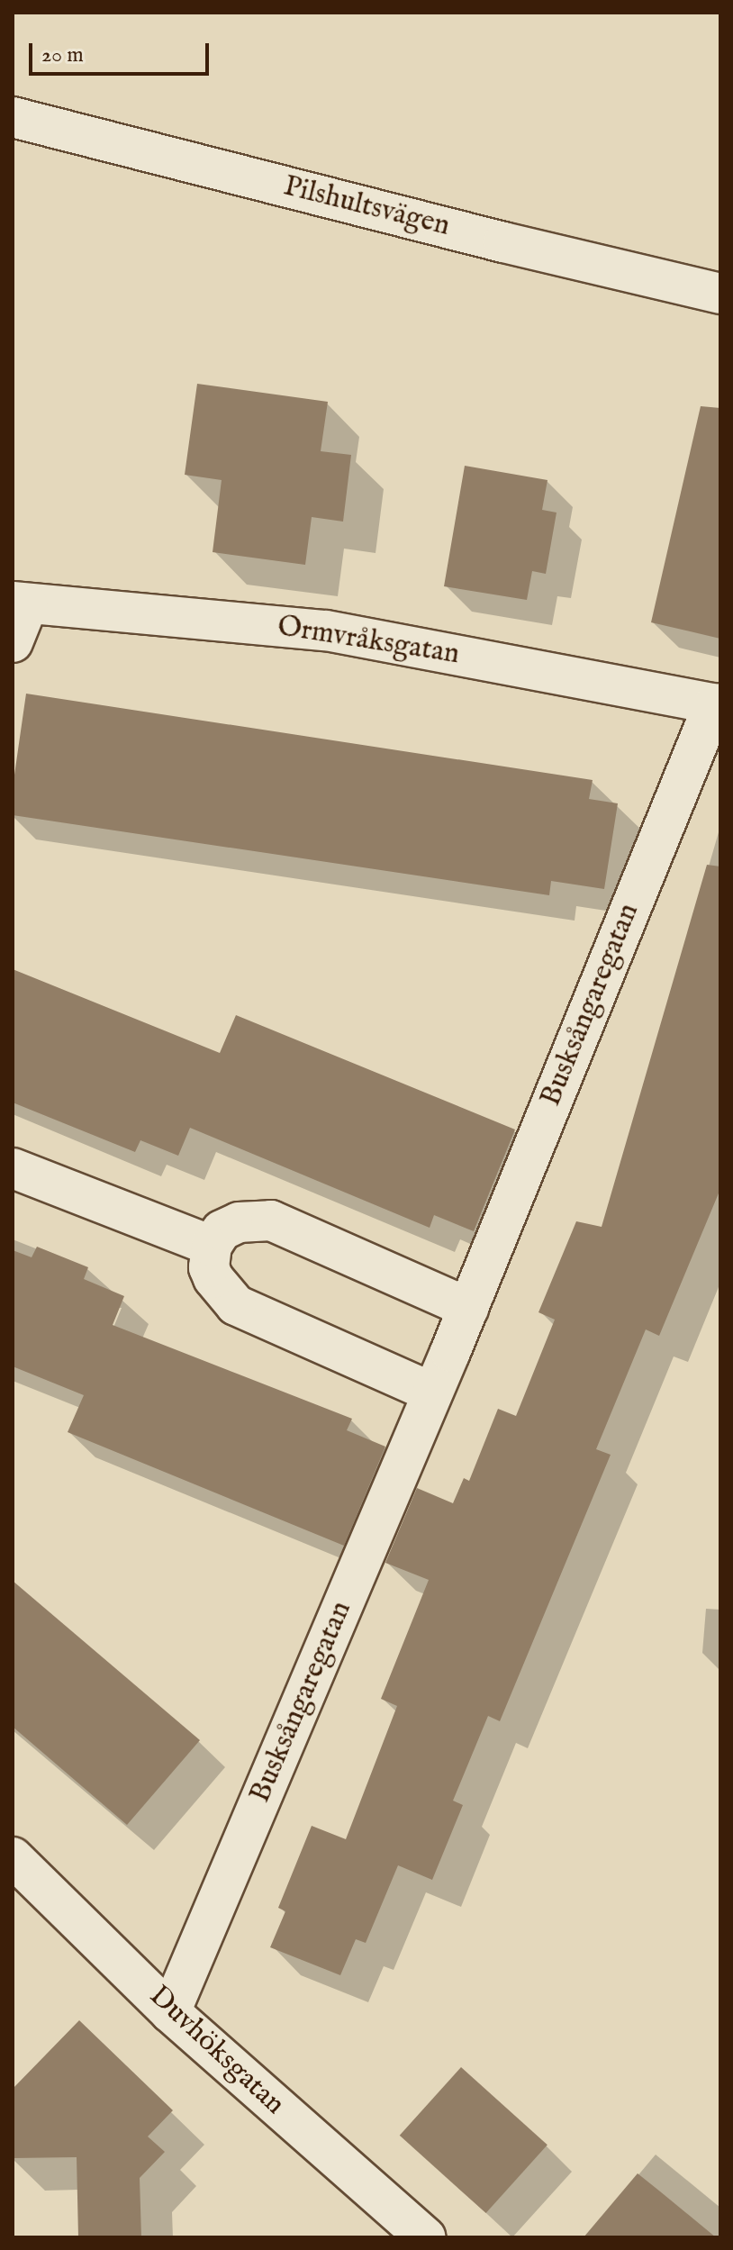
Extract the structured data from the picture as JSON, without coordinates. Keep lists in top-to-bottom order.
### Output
{
  "streets": {
    "street": [
      "Pilshultsvägen",
      "Ormvråksgatan",
      "Busksångaregatan",
      "Duvhöksgatan"
    ]
  },
  "crossings": [
    ["Ormvråksgatan", "Busksångaregatan"],
    ["Busksångaregatan", "Duvhöksgatan"]
  ],
  "scale_bar": "20 m"
}
